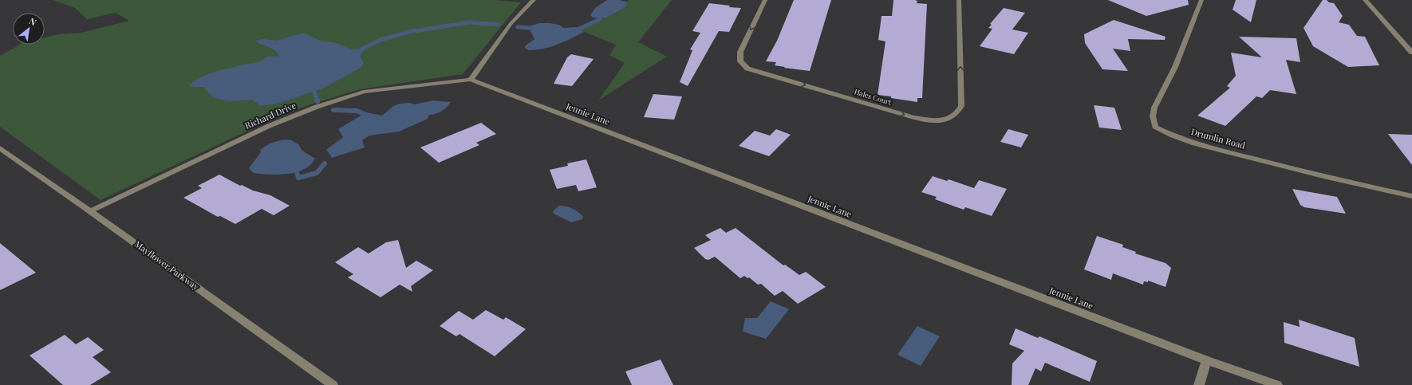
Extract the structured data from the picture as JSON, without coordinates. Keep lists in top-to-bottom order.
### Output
{
  "streets": {
    "street": [
      "Hales Court",
      "Jennie Lane",
      "Richard Drive",
      "Drumlin Road",
      "Mayflower Parkway"
    ]
  },
  "crossings": [
    ["Jennie Lane", "Richard Drive"],
    ["Richard Drive", "Mayflower Parkway"]
  ],
  "north": "top right"
}
